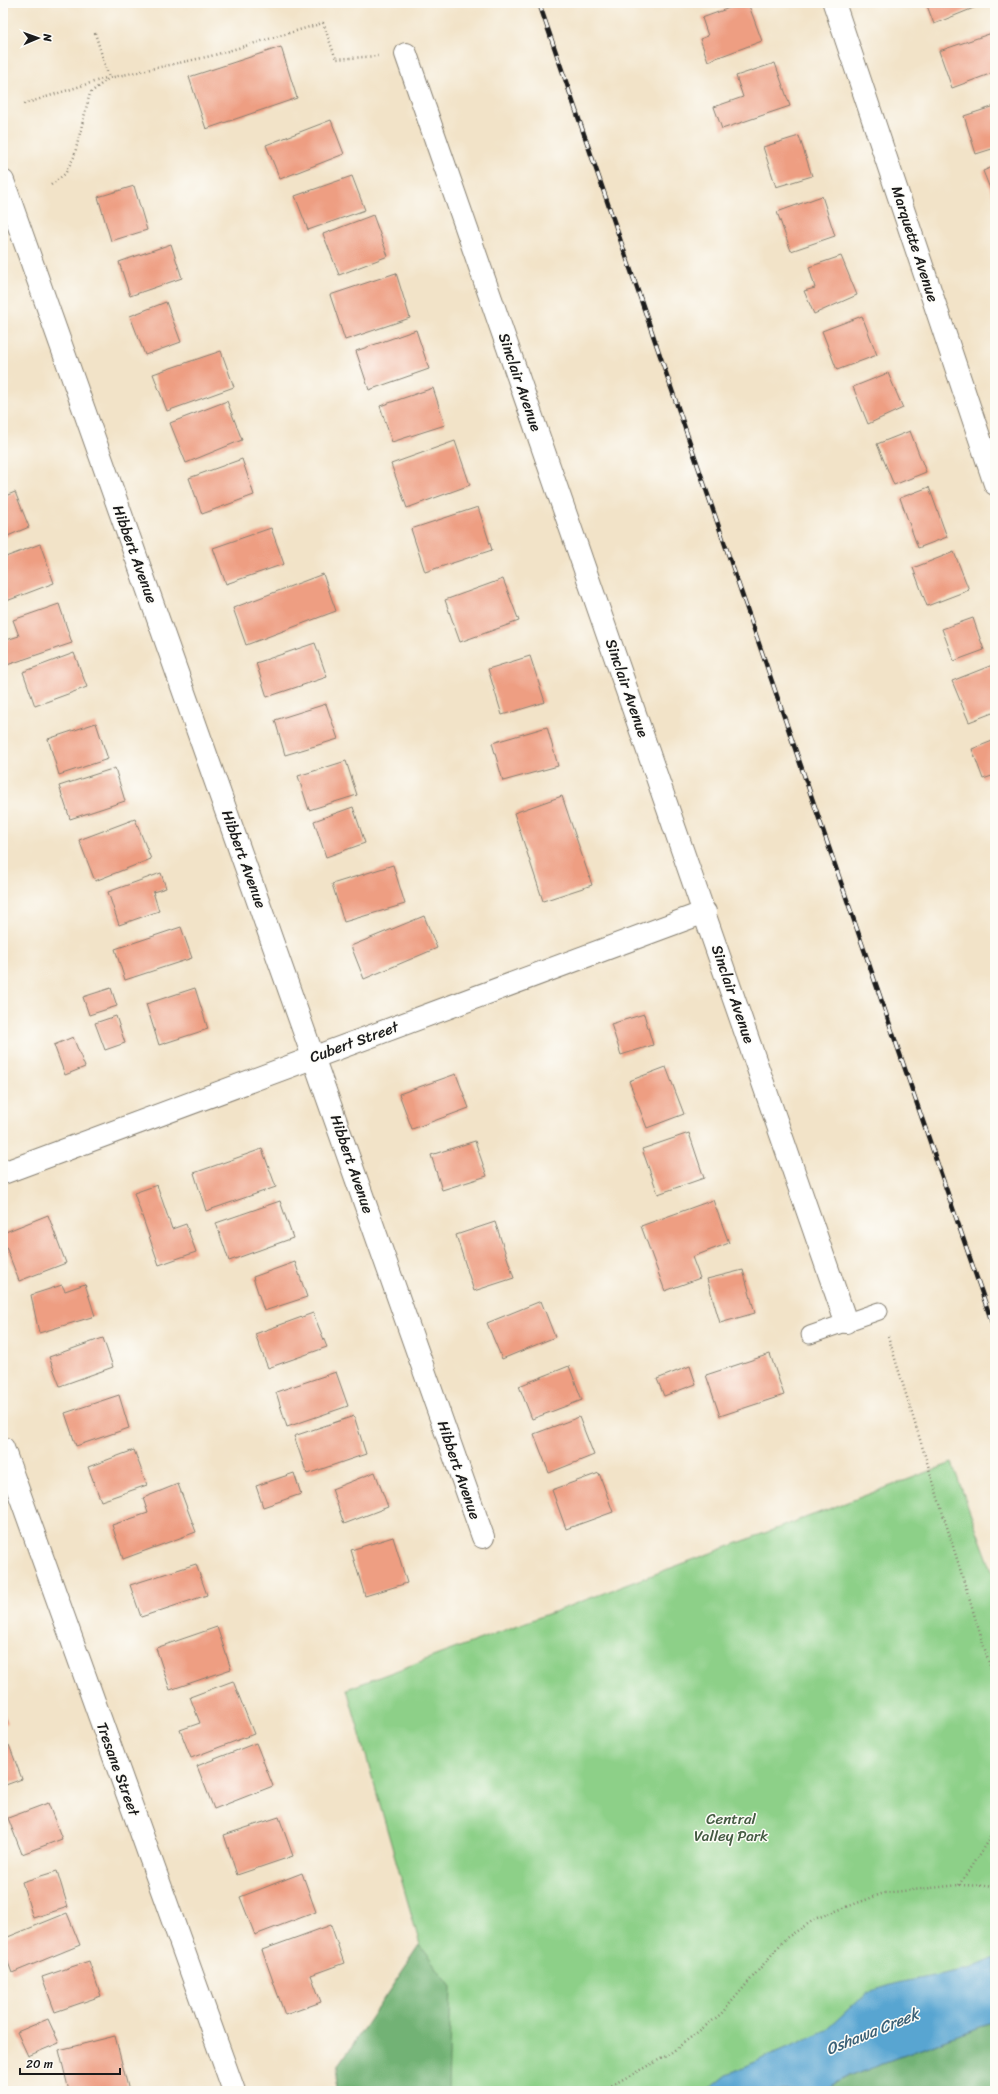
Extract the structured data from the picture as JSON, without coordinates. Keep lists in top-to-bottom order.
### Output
{
  "streets": {
    "street": [
      "Marquette Avenue",
      "Sinclair Avenue",
      "Hibbert Avenue",
      "Cubert Street",
      "Tresane Street"
    ]
  },
  "crossings": [
    ["Sinclair Avenue", "Cubert Street"],
    ["Hibbert Avenue", "Cubert Street"]
  ],
  "water": ["Oshawa Creek"],
  "parks": ["Central Valley Park"],
  "scale_bar": "20 m",
  "north": "right"
}
